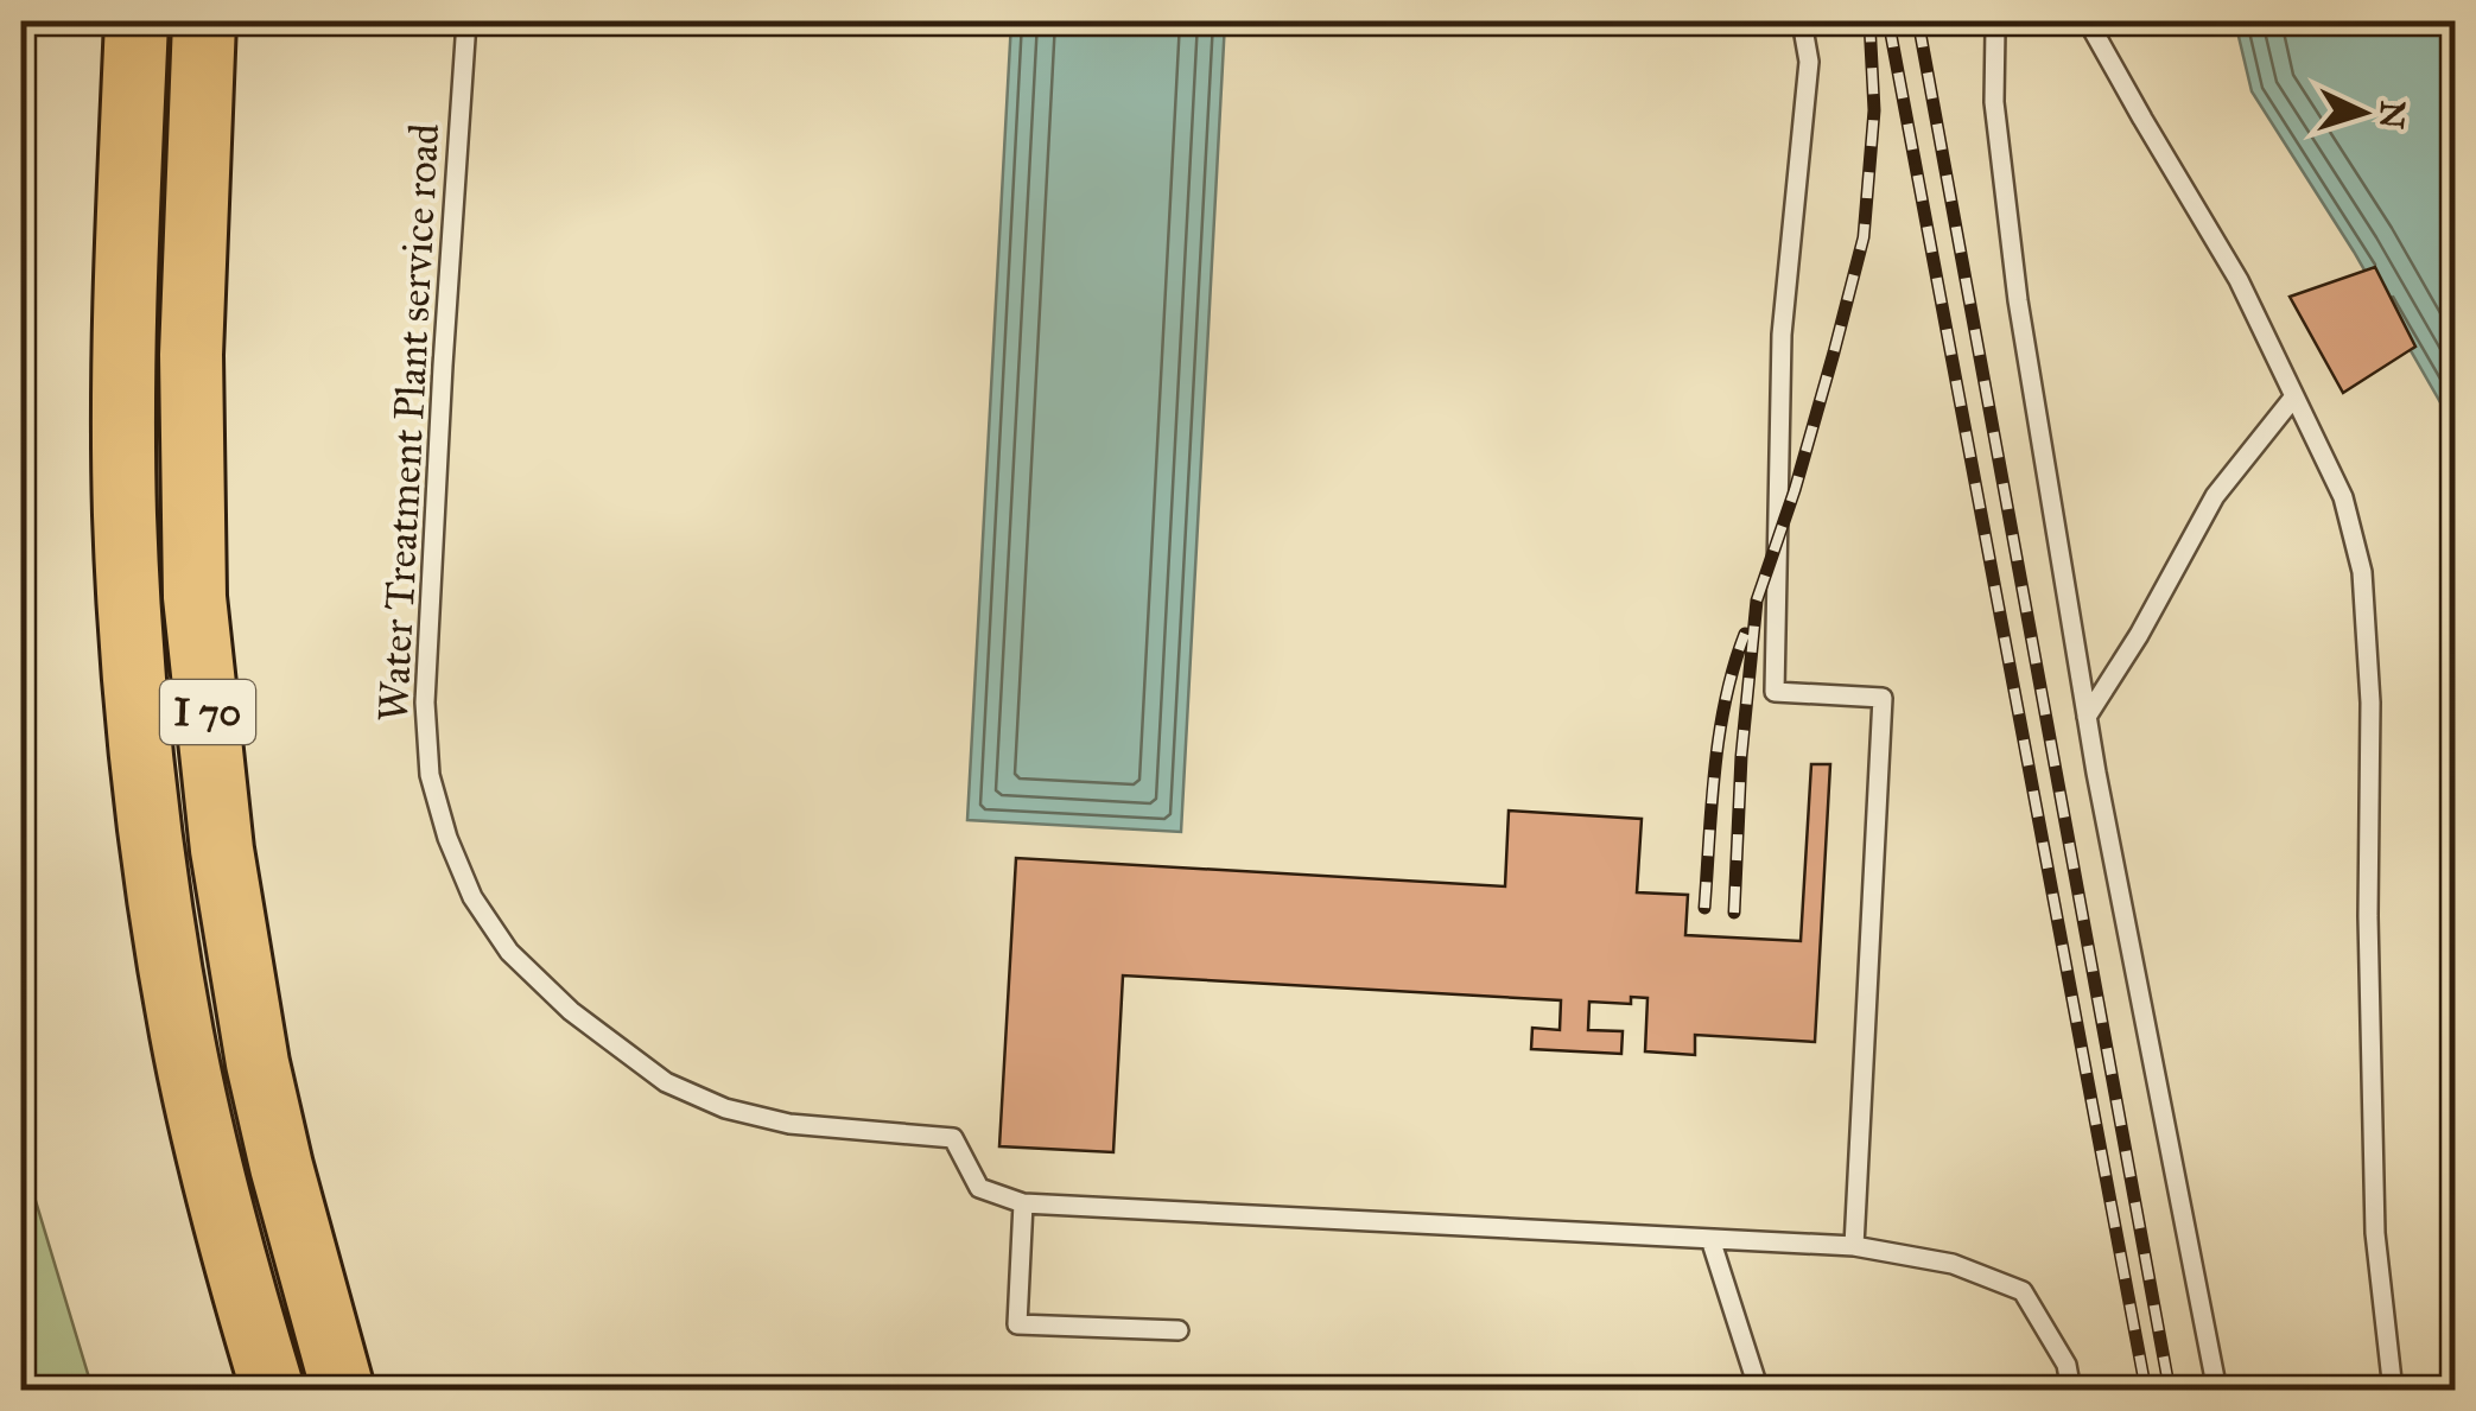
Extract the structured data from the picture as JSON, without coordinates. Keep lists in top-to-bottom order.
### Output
{
  "streets": {
    "highway": ["I 70"],
    "lane": ["Water Treatment Plant service road"]
  },
  "north": "right"
}
